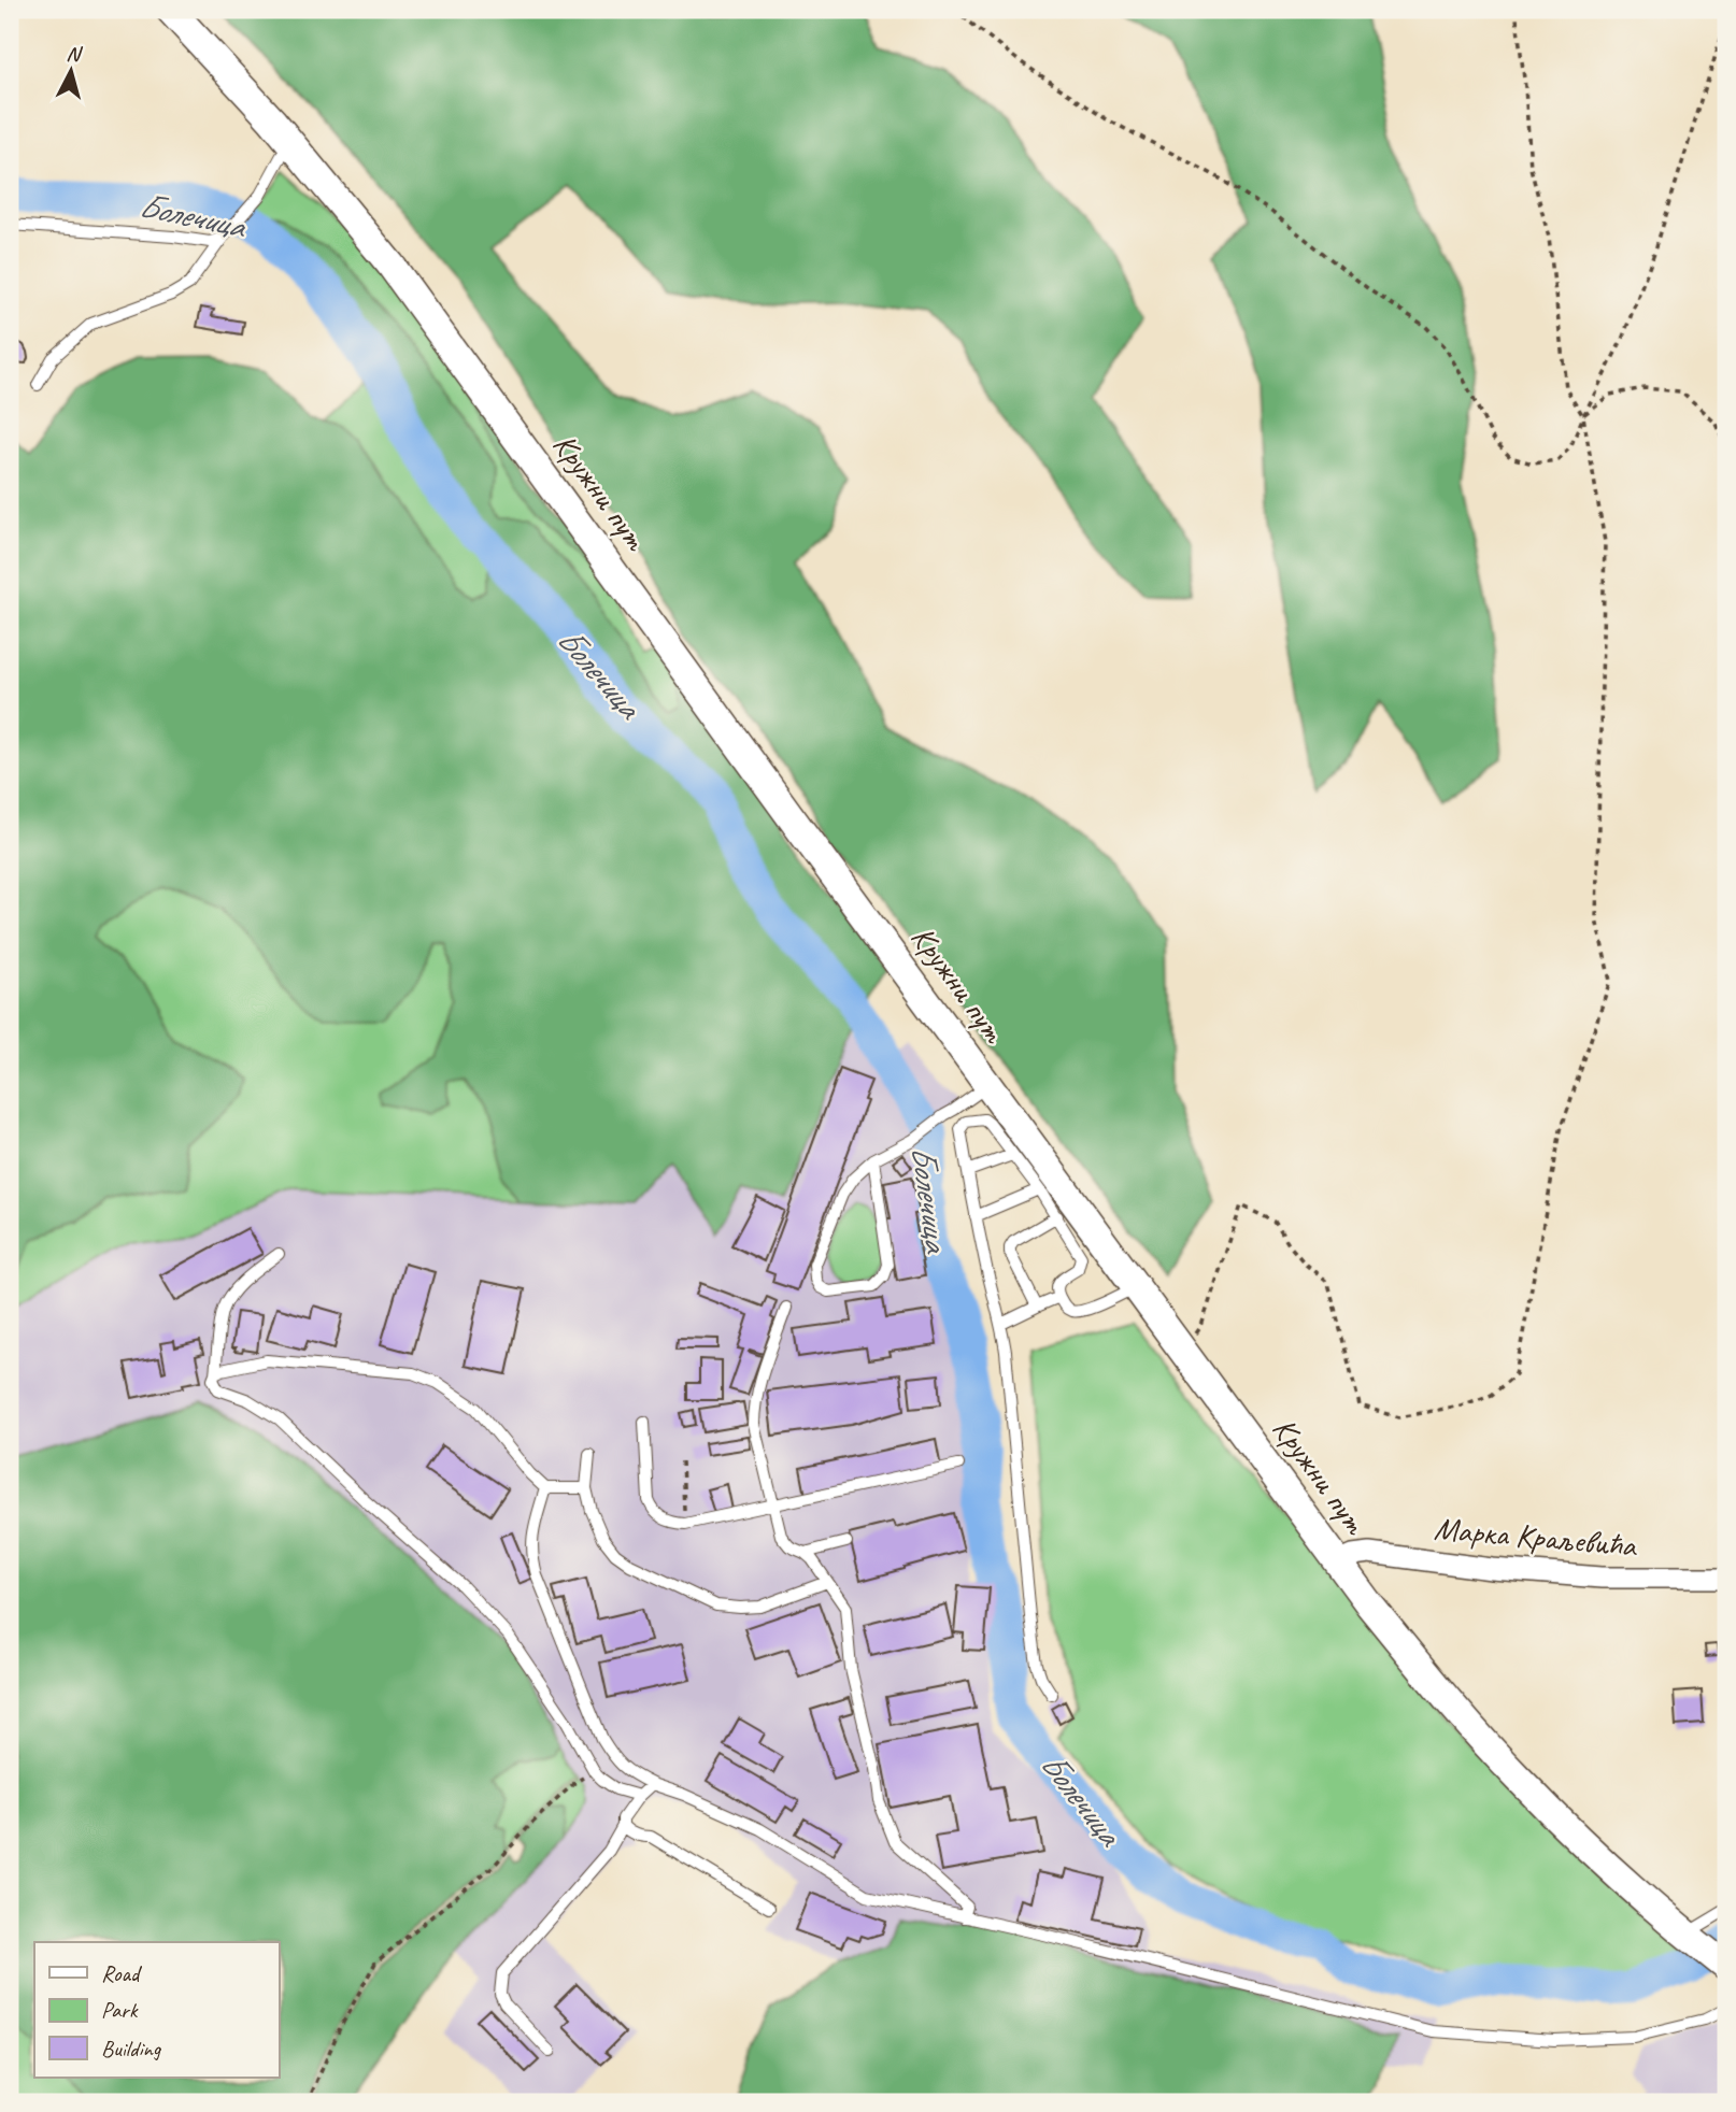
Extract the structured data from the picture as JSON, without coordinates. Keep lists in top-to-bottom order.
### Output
{
  "streets": {
    "main road": ["Кружни пут"],
    "street": ["Марка Краљевића"]
  },
  "crossings": [
    ["Кружни пут", "Марка Краљевића"]
  ],
  "water": ["Болечица"],
  "legend": ["Road", "Park", "Building"],
  "north": "top"
}
